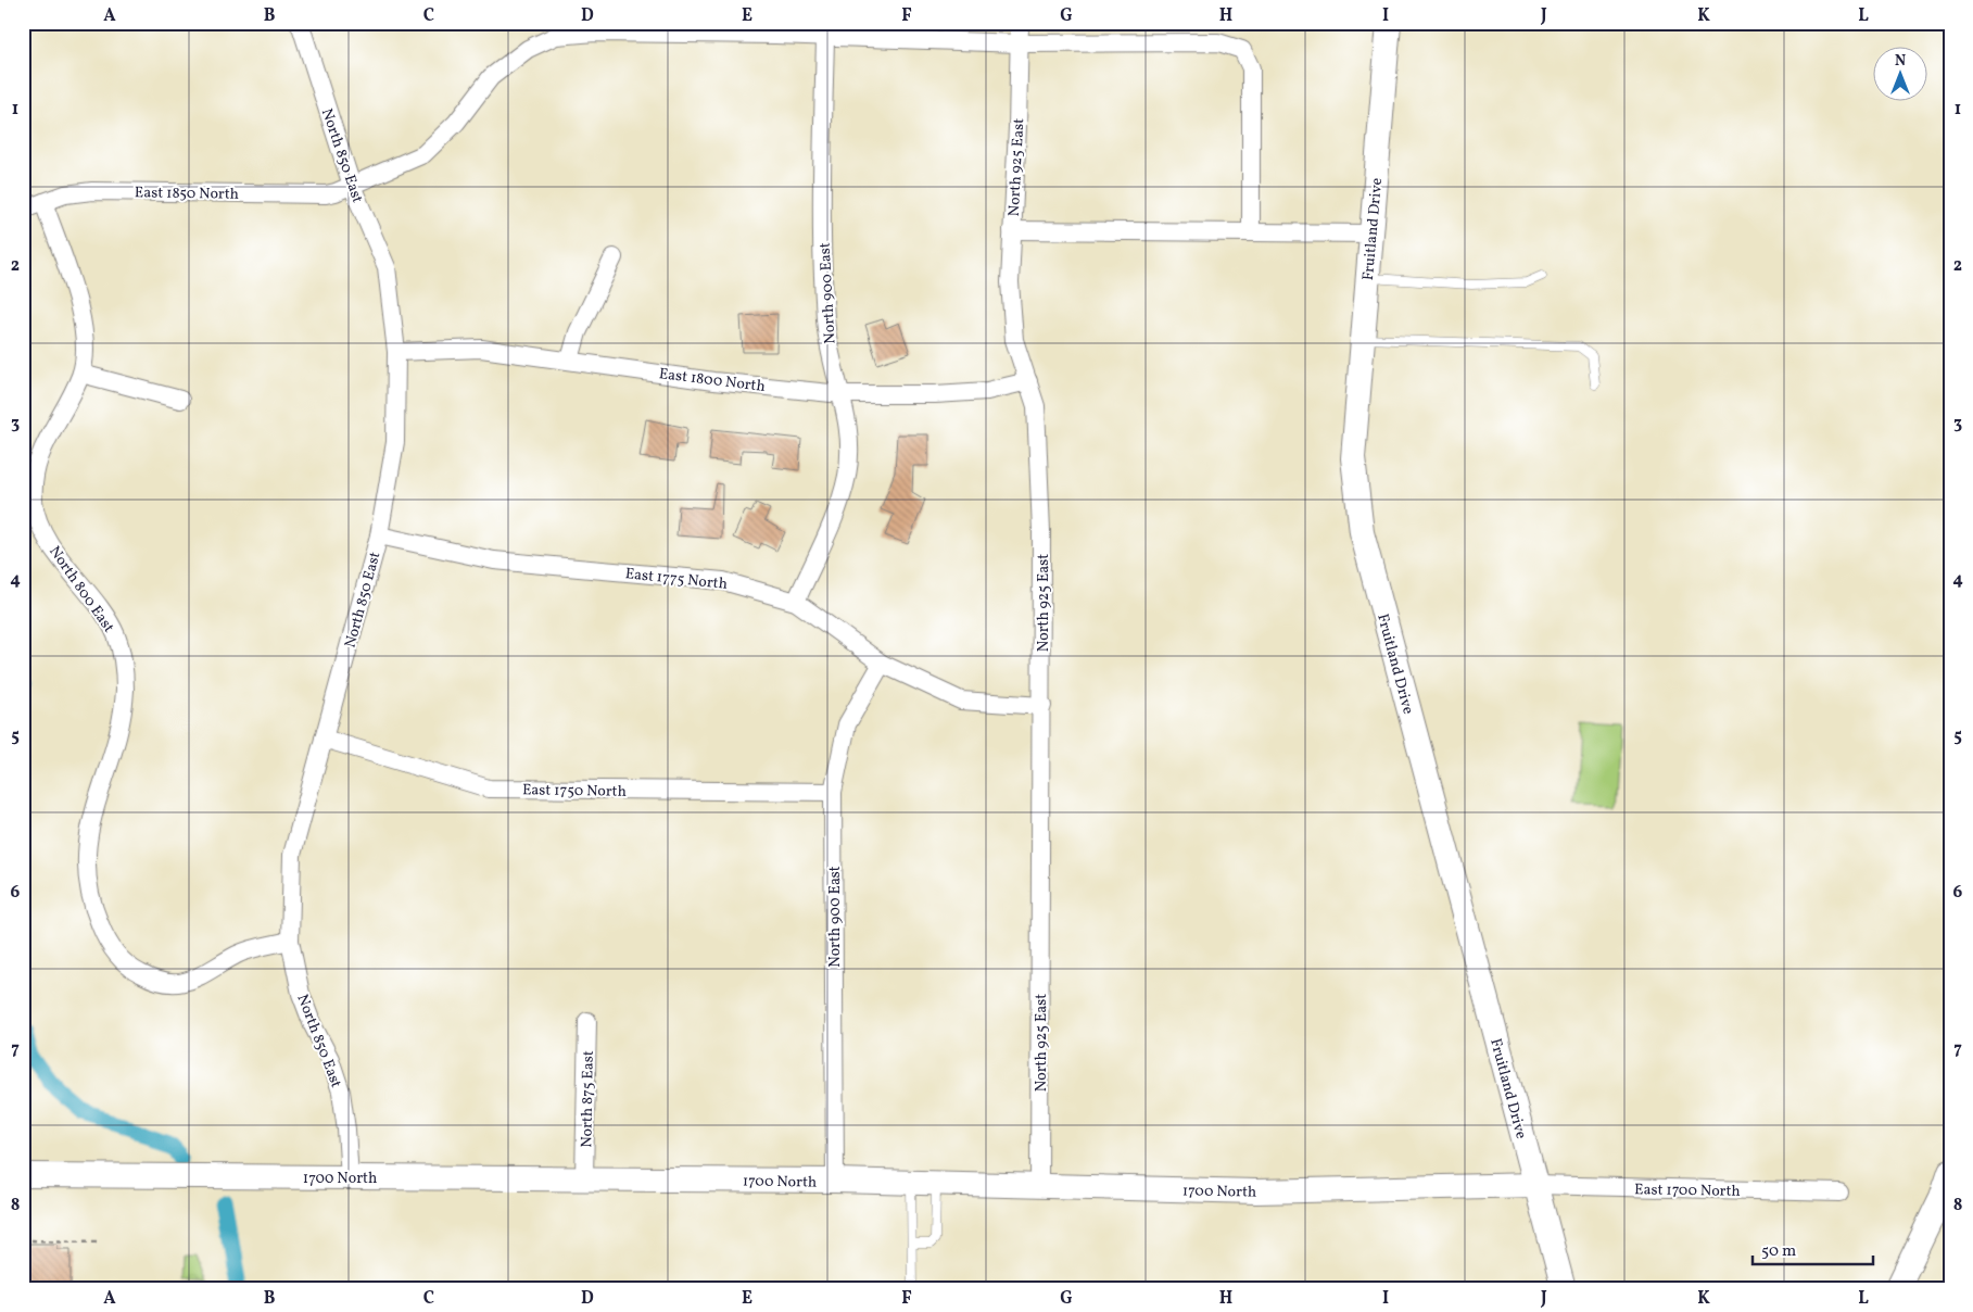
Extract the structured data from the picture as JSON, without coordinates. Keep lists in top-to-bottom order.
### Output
{
  "streets": {
    "street": [
      "North 850 East",
      "North 925 East",
      "East 1850 North",
      "Fruitland Drive",
      "North 900 East",
      "East 1800 North",
      "East 1775 North",
      "North 800 East",
      "East 1750 North",
      "North 875 East",
      "1700 North",
      "East 1700 North"
    ]
  },
  "crossings": [
    ["North 850 East", "East 1850 North"],
    ["North 850 East", "East 1800 North"],
    ["North 850 East", "East 1775 North"],
    ["North 850 East", "North 800 East"],
    ["North 850 East", "East 1750 North"],
    ["North 850 East", "1700 North"],
    ["North 925 East", "East 1850 North"],
    ["North 925 East", "East 1800 North"],
    ["North 925 East", "East 1775 North"],
    ["North 925 East", "1700 North"],
    ["East 1850 North", "North 900 East"],
    ["East 1850 North", "North 800 East"],
    ["Fruitland Drive", "1700 North"],
    ["Fruitland Drive", "East 1700 North"],
    ["North 900 East", "East 1800 North"],
    ["North 900 East", "East 1775 North"],
    ["North 900 East", "East 1750 North"],
    ["North 900 East", "1700 North"],
    ["North 875 East", "1700 North"],
    ["1700 North", "East 1700 North"]
  ],
  "scale_bar": "50 m",
  "north": "top",
  "grid": {
    "columns": [
      "A",
      "B",
      "C",
      "D",
      "E",
      "F",
      "G",
      "H",
      "I",
      "J",
      "K",
      "L"
    ],
    "rows": [
      "1",
      "2",
      "3",
      "4",
      "5",
      "6",
      "7",
      "8"
    ]
  }
}
